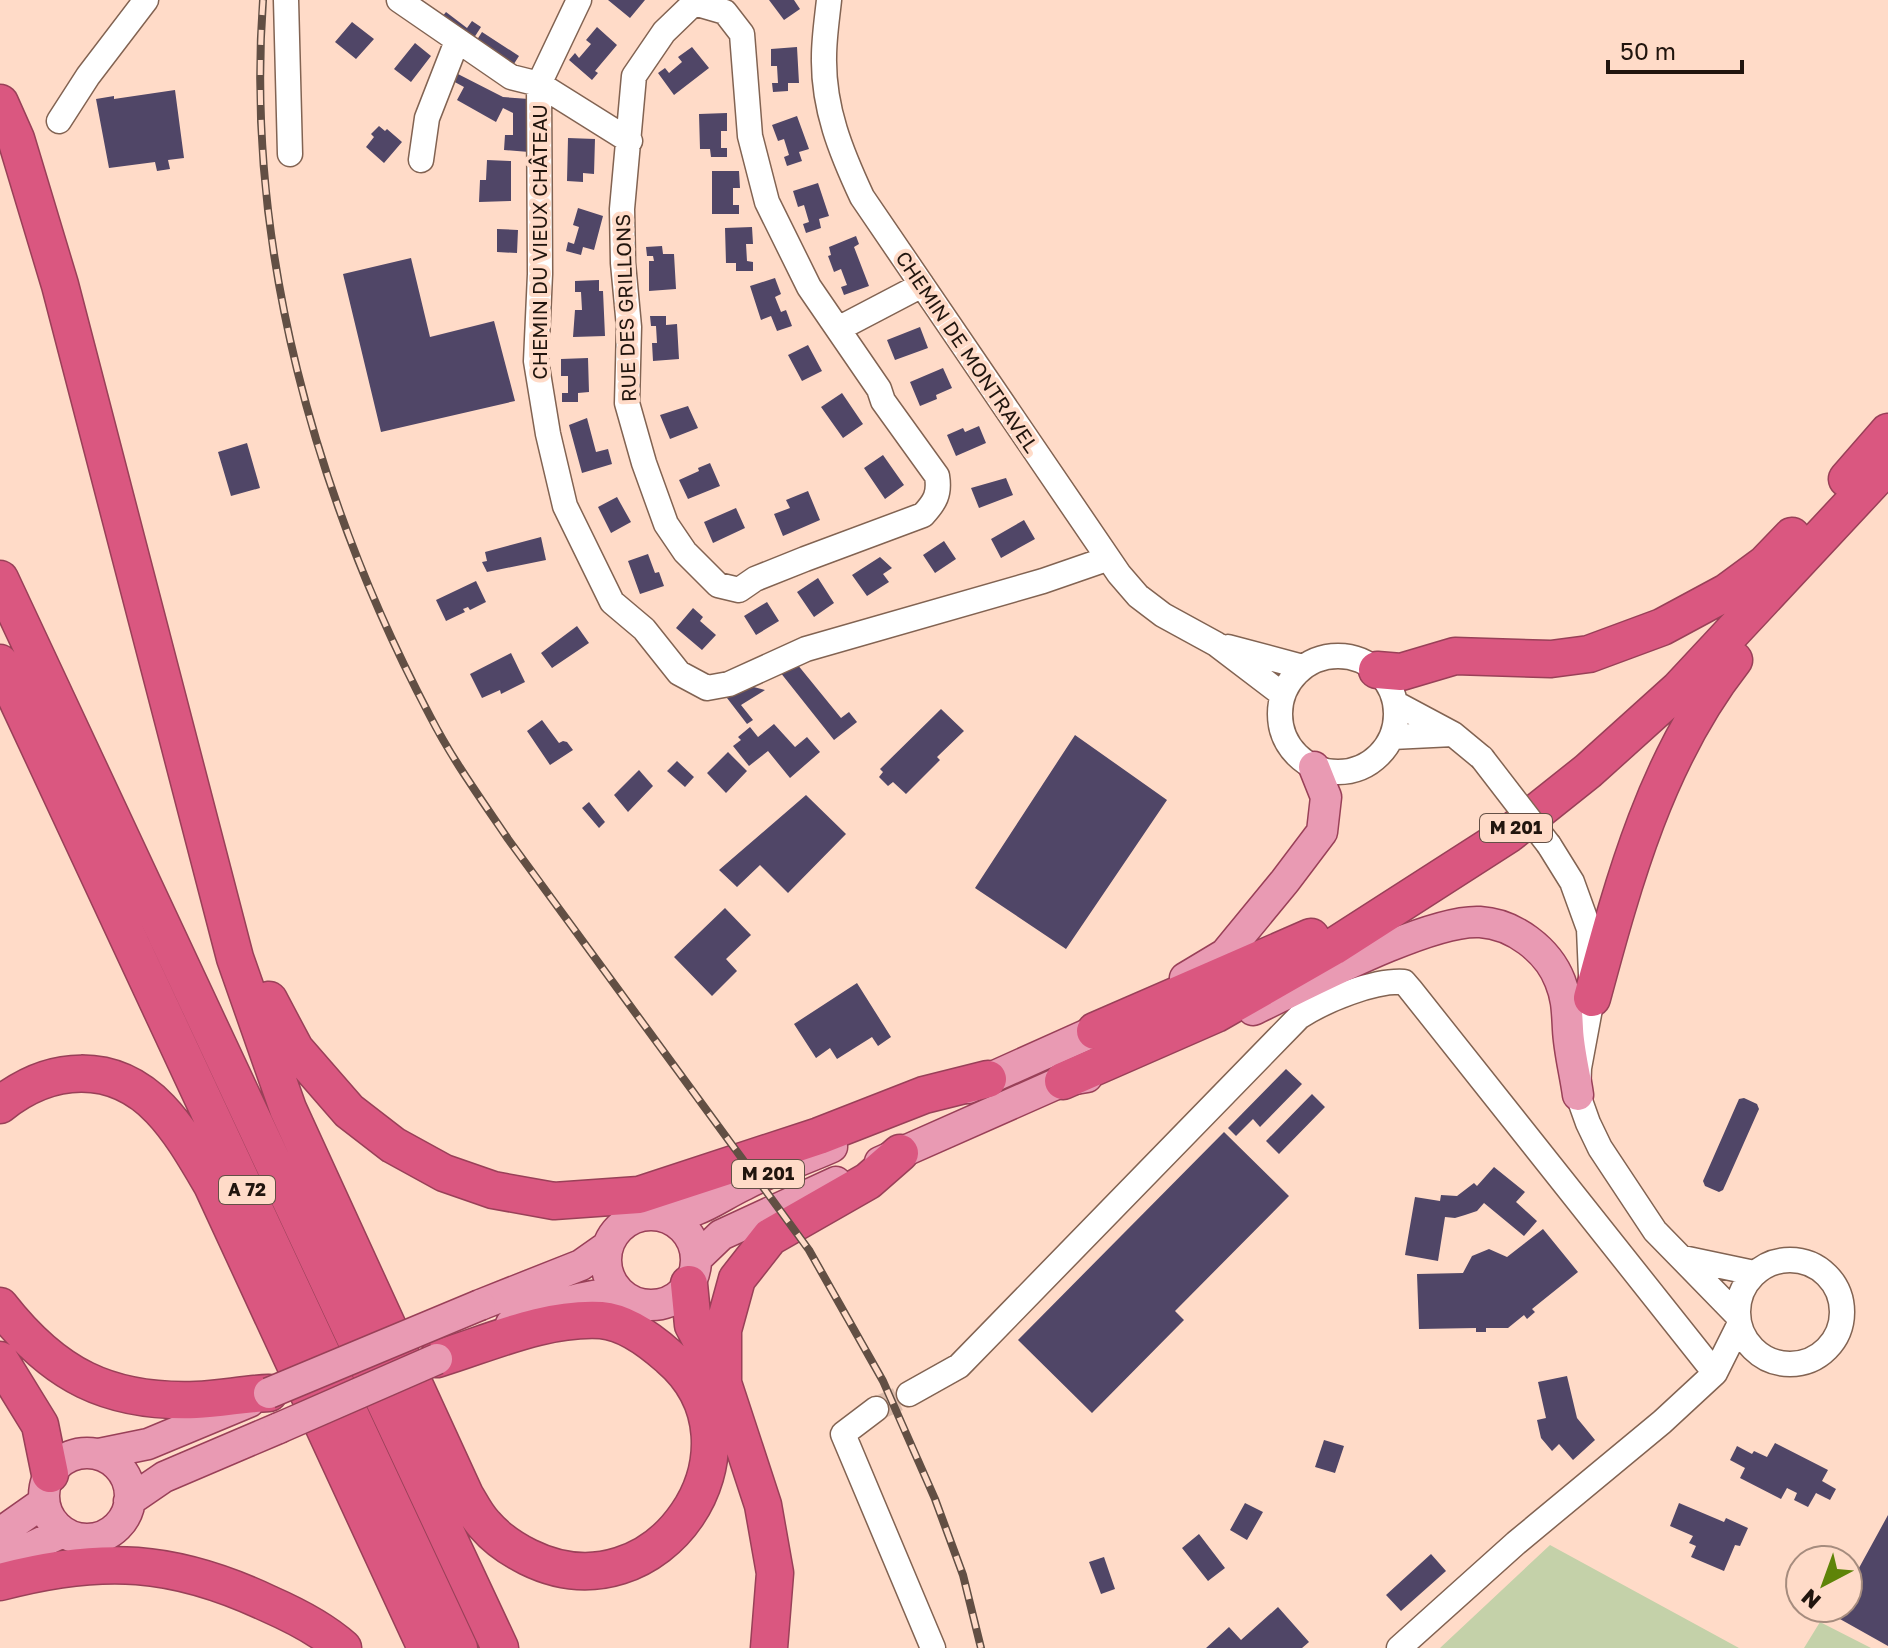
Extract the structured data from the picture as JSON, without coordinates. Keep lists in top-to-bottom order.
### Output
{
  "streets": {
    "highway": ["M 201", "A 72"],
    "street": ["CHEMIN DU VIEUX CHÂTEAU", "RUE DES GRILLONS", "CHEMIN DE MONTRAVEL"]
  },
  "crossings": [
    ["CHEMIN DU VIEUX CHÂTEAU", "CHEMIN DE MONTRAVEL"]
  ],
  "scale_bar": "50 m",
  "north": "bottom left"
}
